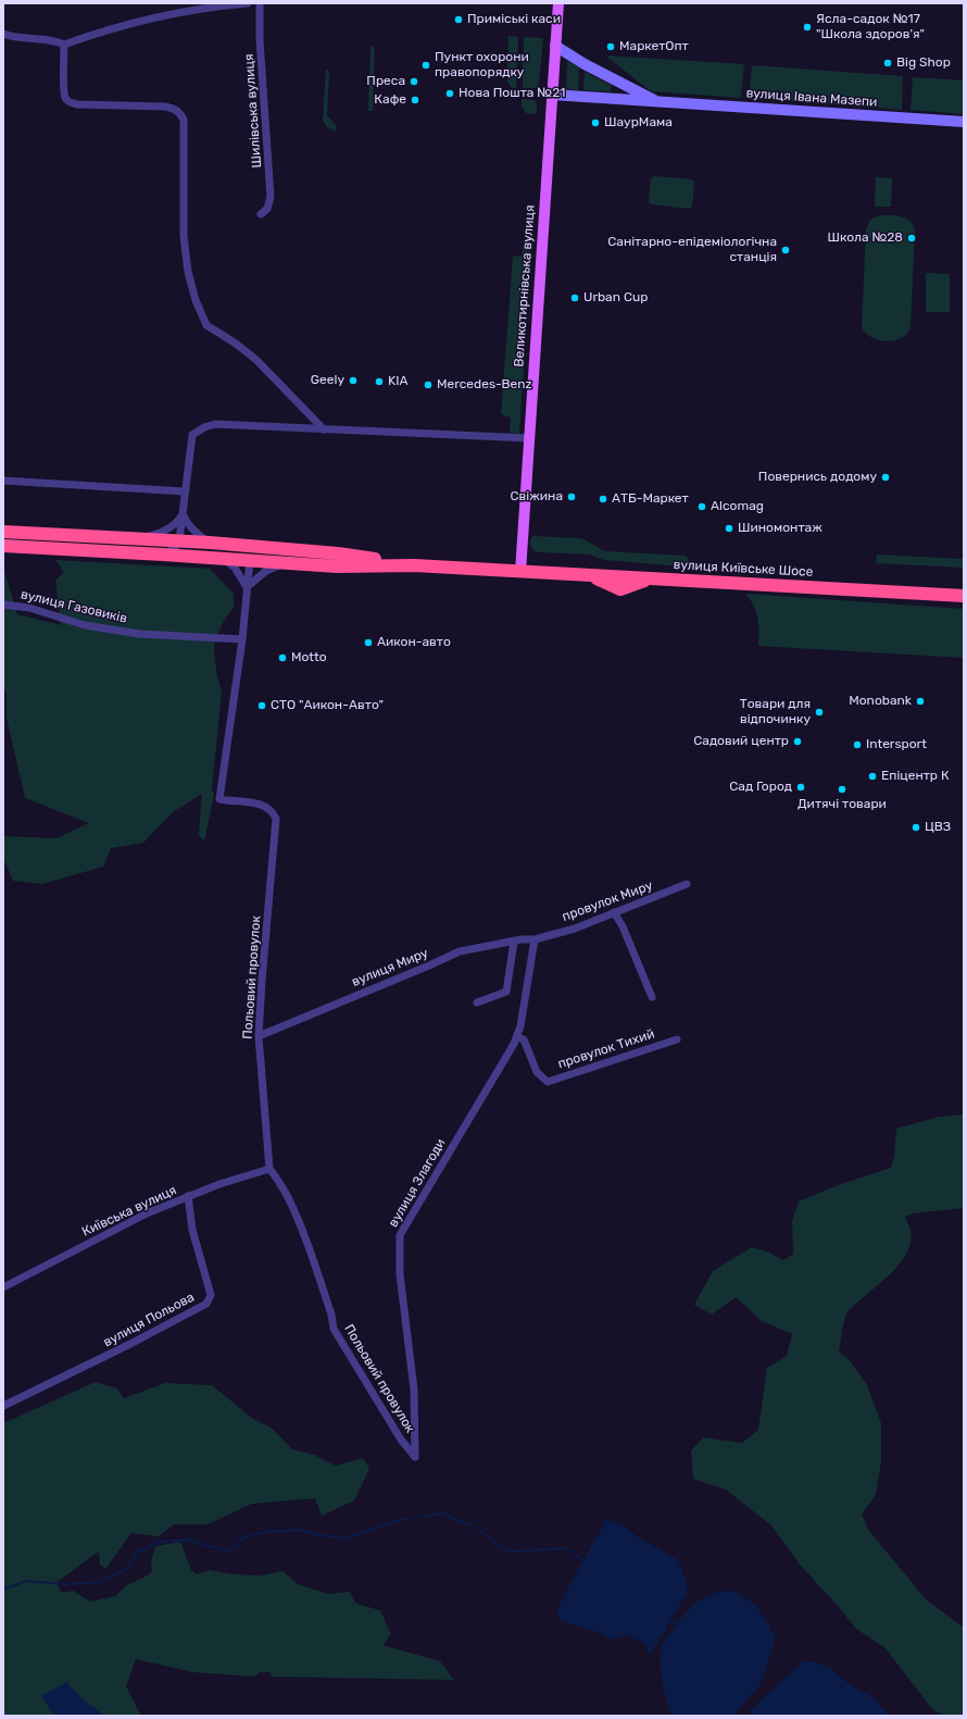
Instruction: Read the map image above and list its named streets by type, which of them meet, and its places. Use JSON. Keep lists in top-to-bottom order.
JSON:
{
  "streets": {
    "highway": ["вулиця Київське Шосе"],
    "main road": ["вулиця Івана Мазепи", "Великотирнівська вулиця"],
    "street": [
      "Шилівська вулиця",
      "вулиця Газовиків",
      "провулок Миру",
      "вулиця Миру",
      "Польовий провулок",
      "провулок Тихий",
      "вулиця Злагоди",
      "Київська вулиця",
      "вулиця Польова"
    ]
  },
  "crossings": [
    ["вулиця Івана Мазепи", "Великотирнівська вулиця"],
    ["Великотирнівська вулиця", "вулиця Київське Шосе"],
    ["вулиця Газовиків", "Польовий провулок"],
    ["провулок Миру", "вулиця Миру"],
    ["провулок Миру", "вулиця Злагоди"],
    ["вулиця Миру", "Польовий провулок"],
    ["вулиця Миру", "вулиця Злагоди"],
    ["Польовий провулок", "вулиця Злагоди"],
    ["Польовий провулок", "Київська вулиця"],
    ["провулок Тихий", "вулиця Злагоди"],
    ["Київська вулиця", "вулиця Польова"]
  ],
  "places": [
    "Приміські каси",
    "Ясла-садок №17 \"Школа здоров'я\"",
    "МаркетОпт",
    "Big Shop",
    "Пункт охорони правопорядку",
    "Преса",
    "Нова Пошта №21",
    "Кафе",
    "ШаурМама",
    "Школа №28",
    "Санітарно-епідеміологічна станція",
    "Urban Cup",
    "Geely",
    "KIA",
    "Mercedes-Benz",
    "Повернись додому",
    "Свіжина",
    "АТБ-Маркет",
    "Alcomag",
    "Шиномонтаж",
    "Аикон-авто",
    "Motto",
    "Monobank",
    "СТО \"Аикон-Авто\"",
    "Товари для відпочинку",
    "Садовий центр",
    "Intersport",
    "Епіцентр К",
    "Сад Город",
    "Дитячі товари",
    "ЦВЗ"
  ]
}
